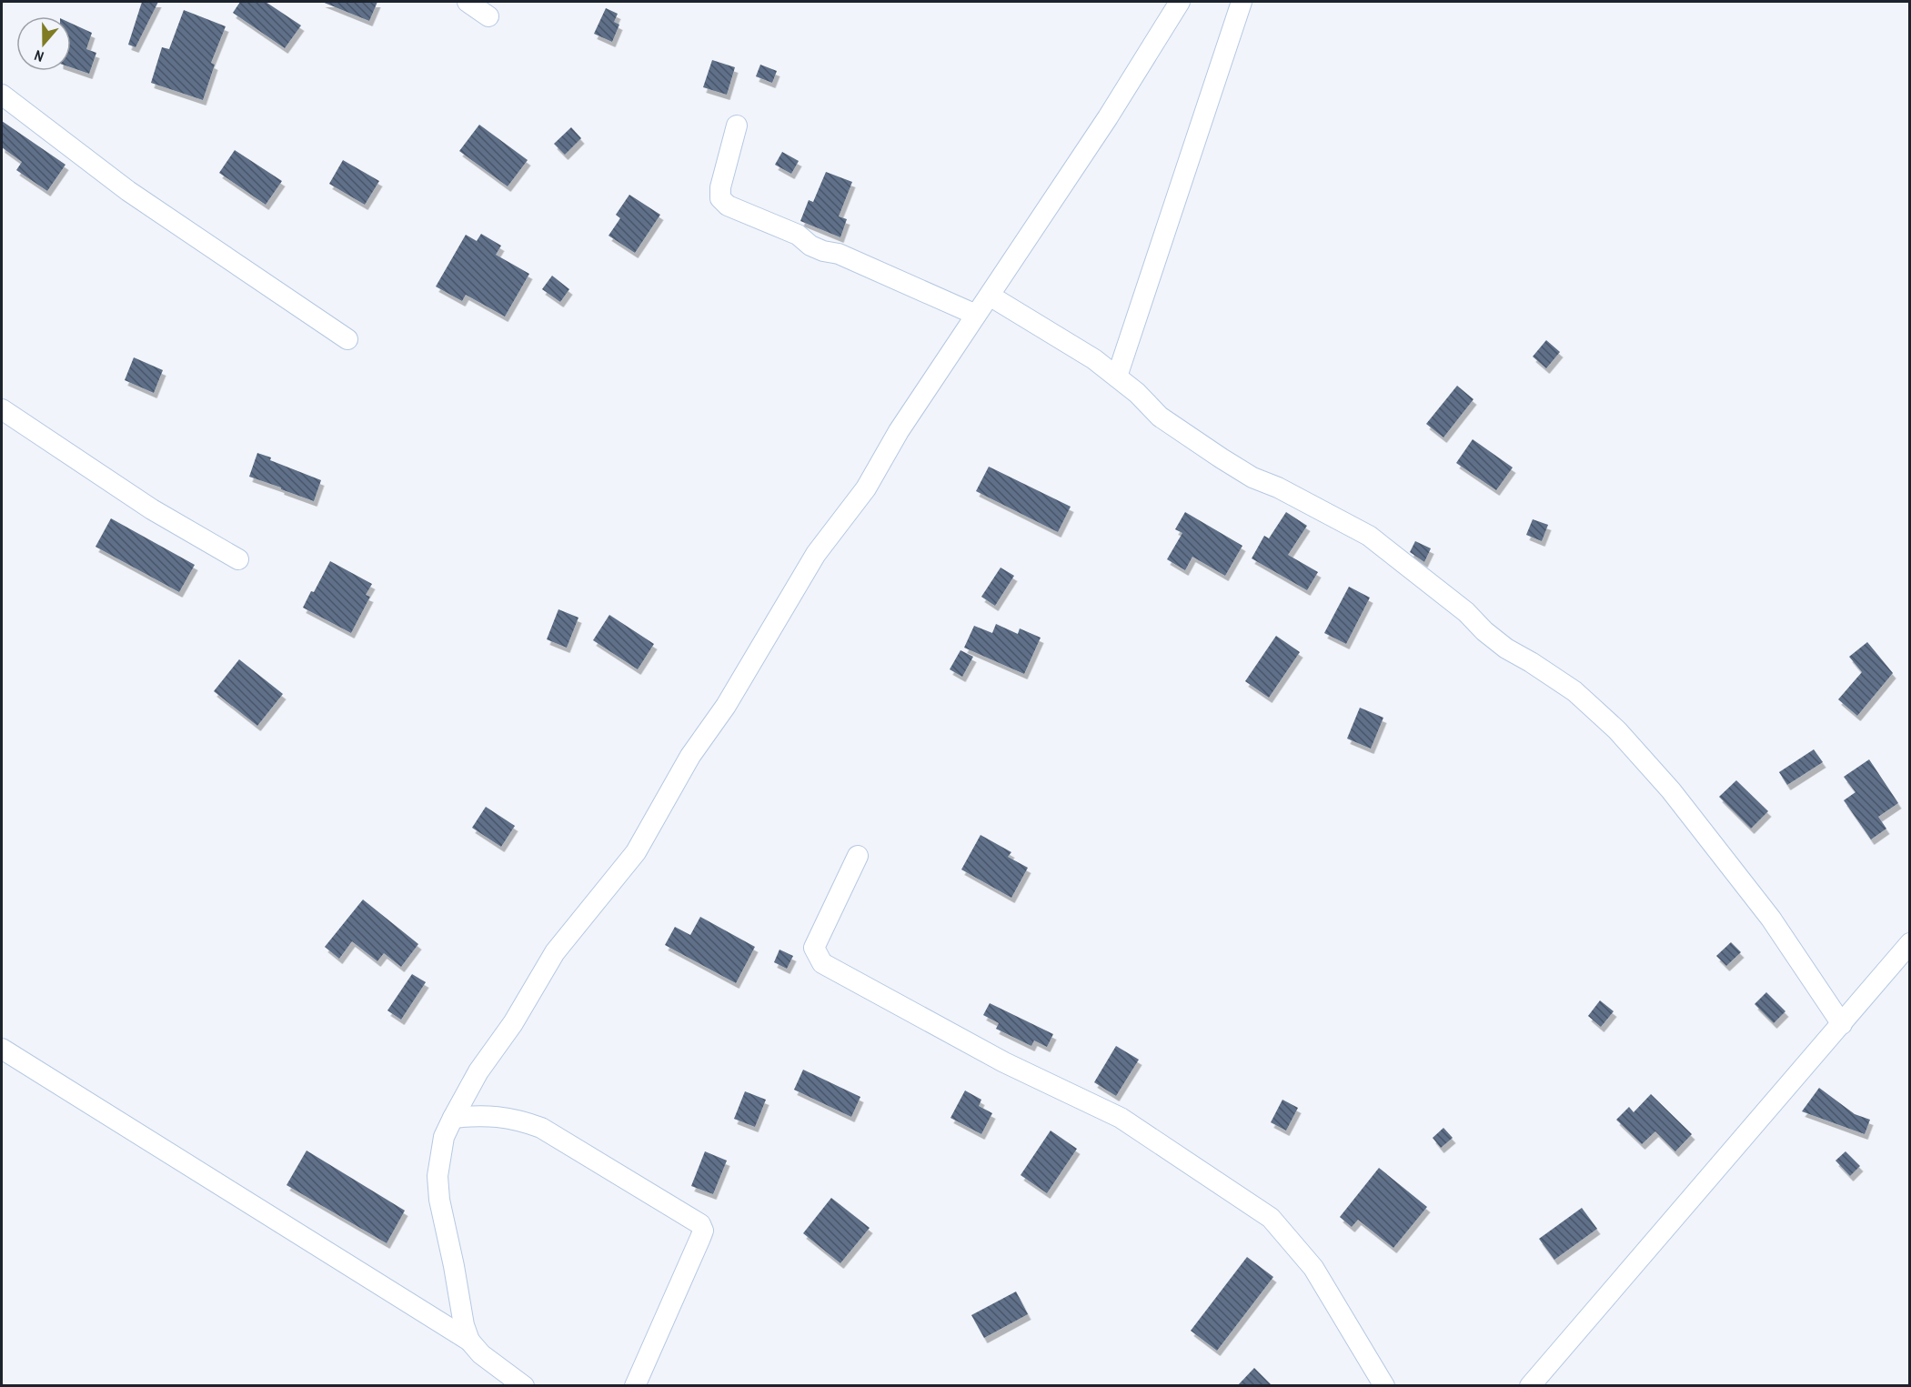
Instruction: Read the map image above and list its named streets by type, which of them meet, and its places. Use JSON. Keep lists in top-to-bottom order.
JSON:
{
  "north": "bottom"
}
